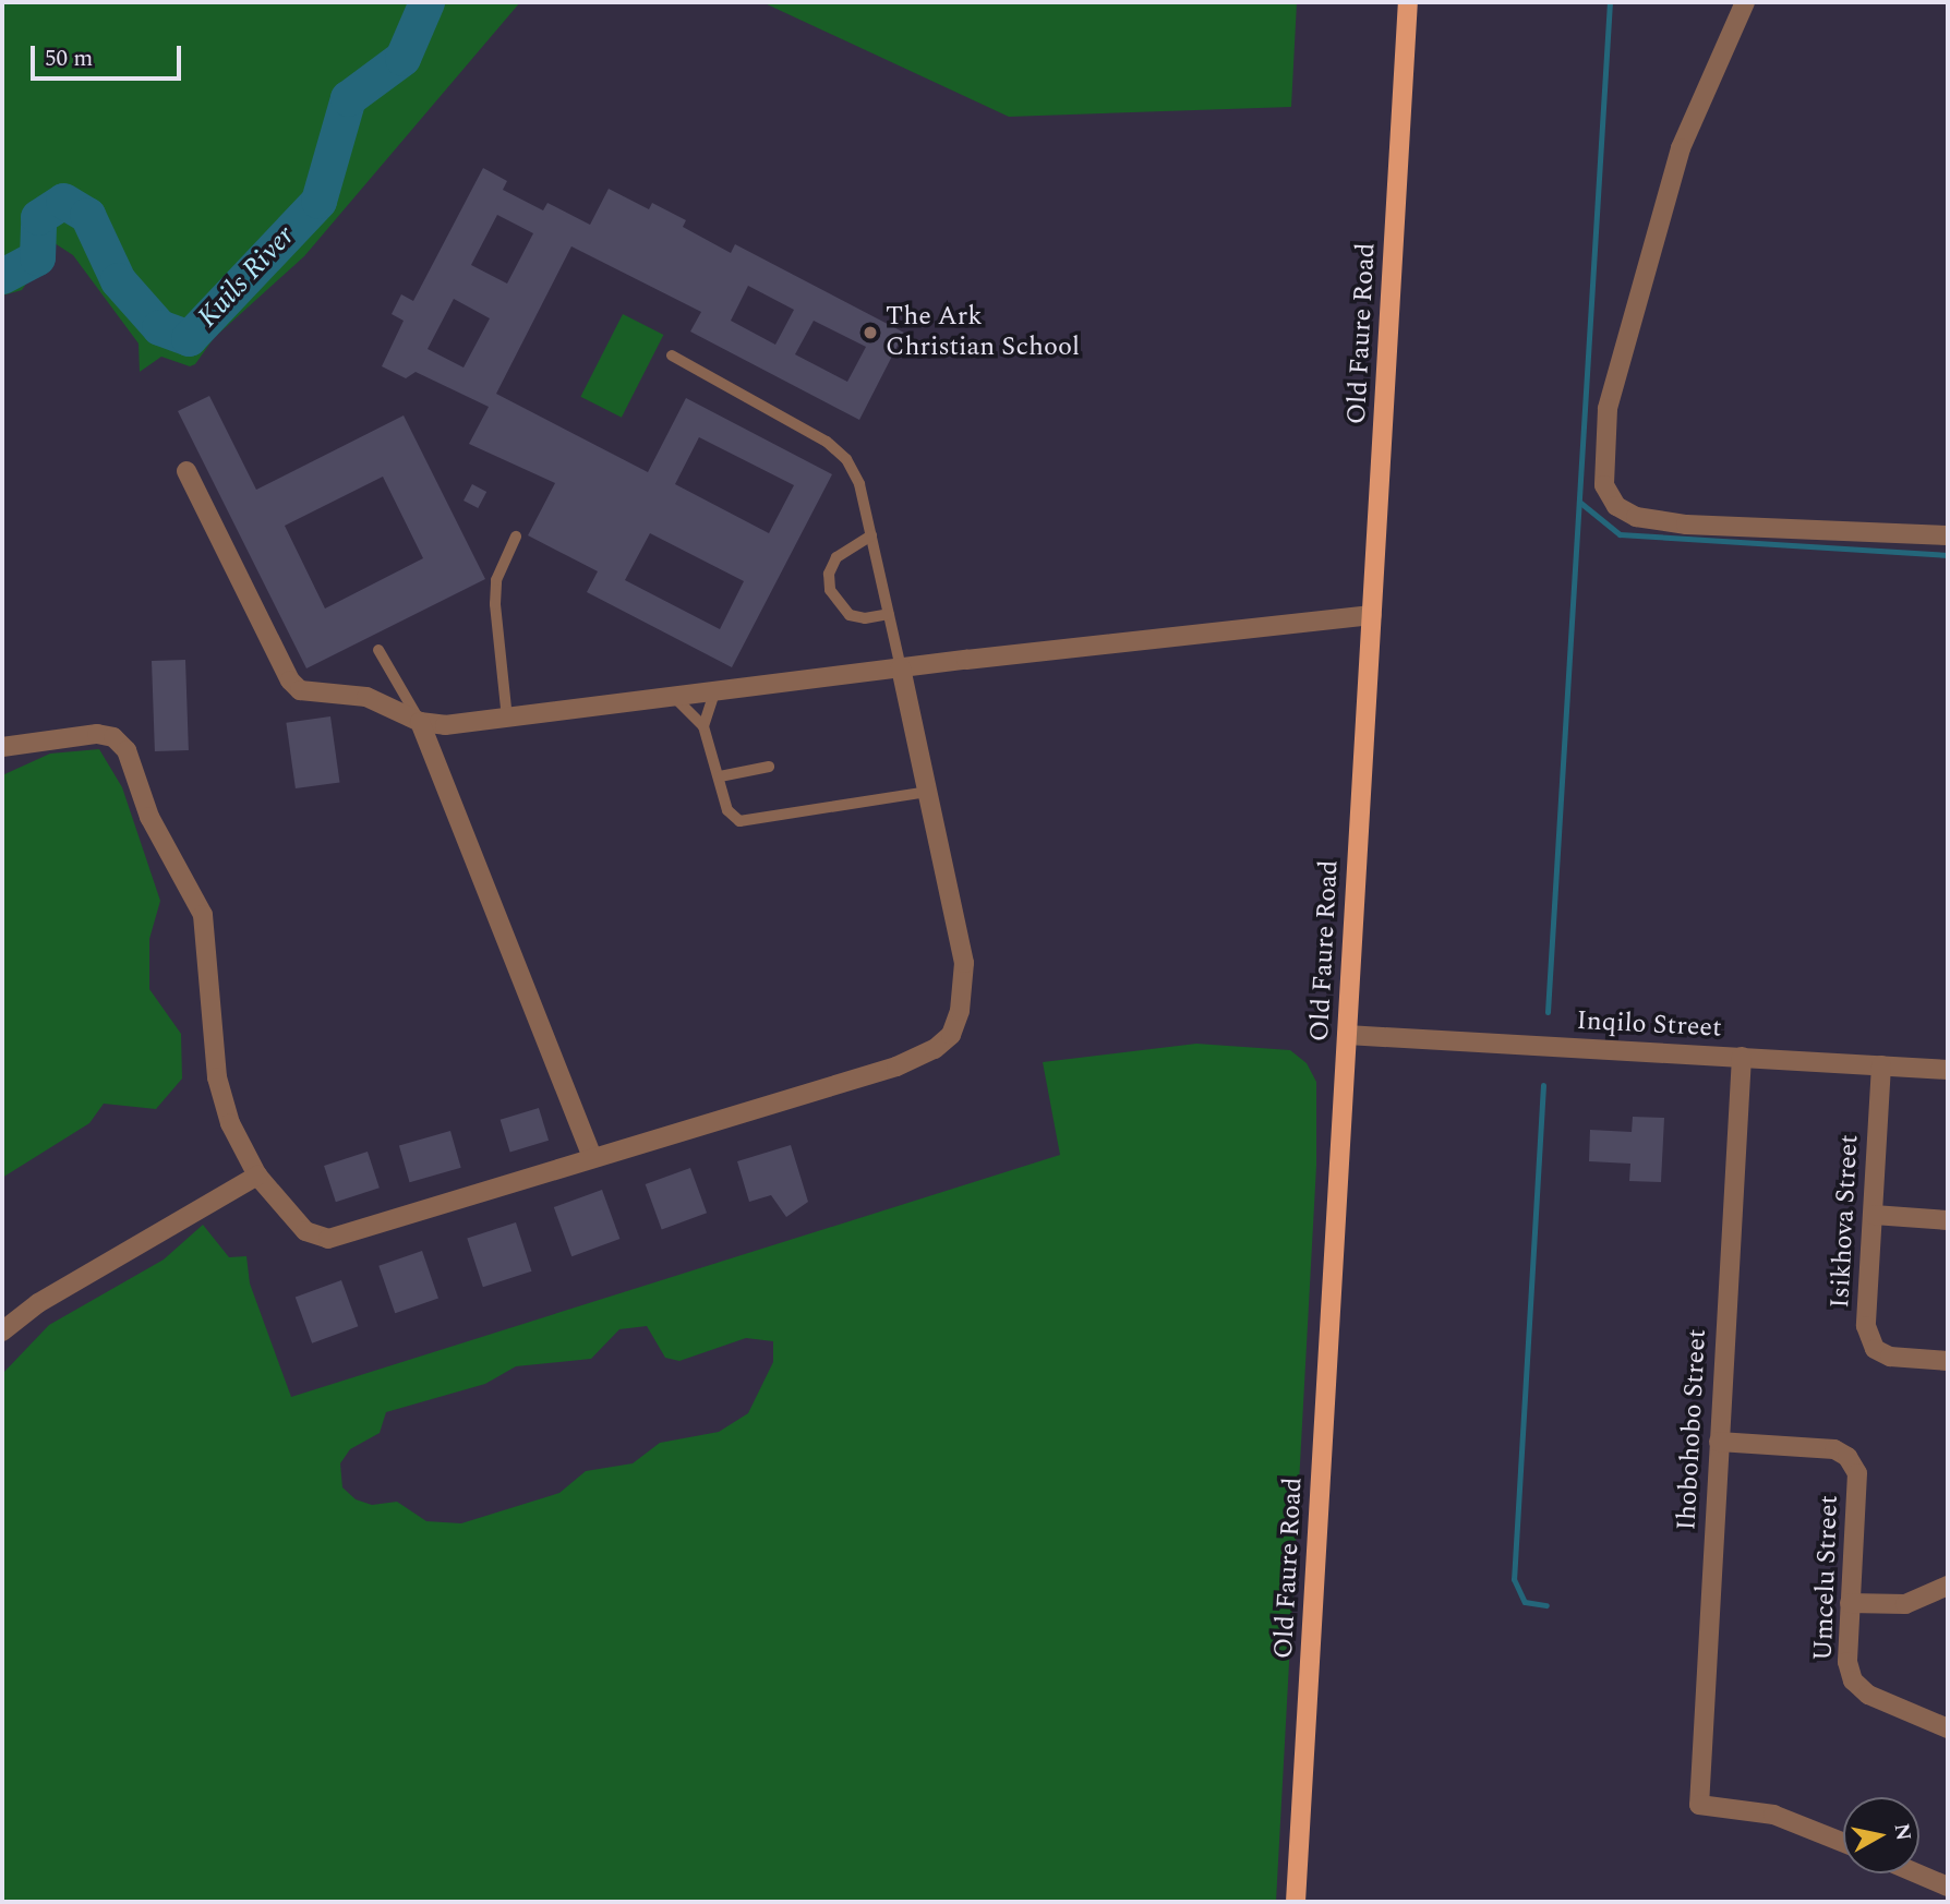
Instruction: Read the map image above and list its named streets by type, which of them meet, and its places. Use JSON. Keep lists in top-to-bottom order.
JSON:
{
  "streets": {
    "main road": ["Old Faure Road"],
    "street": [
      "Inqilo Street",
      "Isikhova Street",
      "Ihobohobo Street",
      "Umcelu Street"
    ]
  },
  "crossings": [
    ["Old Faure Road", "Inqilo Street"],
    ["Inqilo Street", "Isikhova Street"],
    ["Inqilo Street", "Ihobohobo Street"],
    ["Ihobohobo Street", "Umcelu Street"]
  ],
  "water": ["Kuils River"],
  "places": ["The Ark Christian School"],
  "scale_bar": "50 m",
  "north": "right"
}
